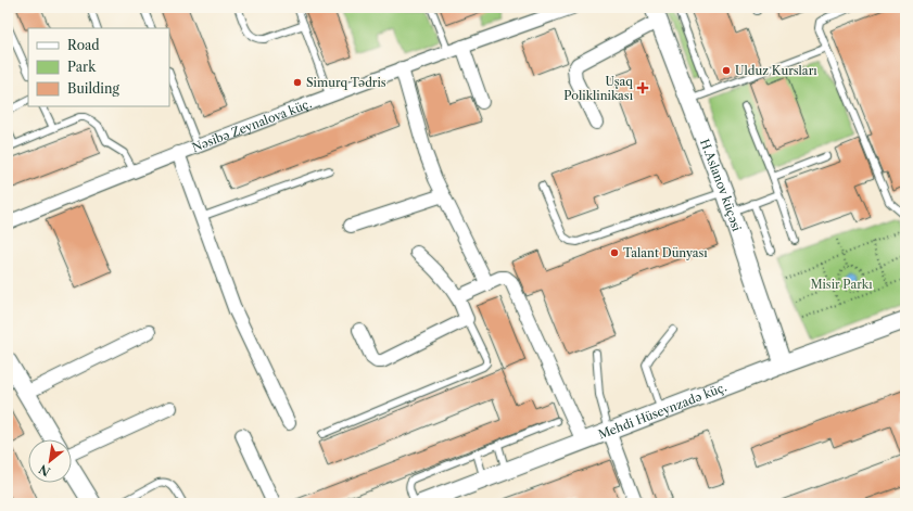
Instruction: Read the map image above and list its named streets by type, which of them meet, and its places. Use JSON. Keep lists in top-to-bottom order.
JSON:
{
  "streets": {
    "street": ["Nəsibə Zeynalova küç.", "H.Aslanov küçəsi", "Mehdi Hüseynzadə küç."]
  },
  "crossings": [
    ["H.Aslanov küçəsi", "Mehdi Hüseynzadə küç."]
  ],
  "parks": ["Misir Parkı"],
  "places": {
    "other": ["Ulduz Kursları", "Simurq Tədris", "Talant Dünyası"],
    "health": ["Uşaq Poliklinikası"]
  },
  "legend": ["Road", "Park", "Building"],
  "north": "bottom left"
}
